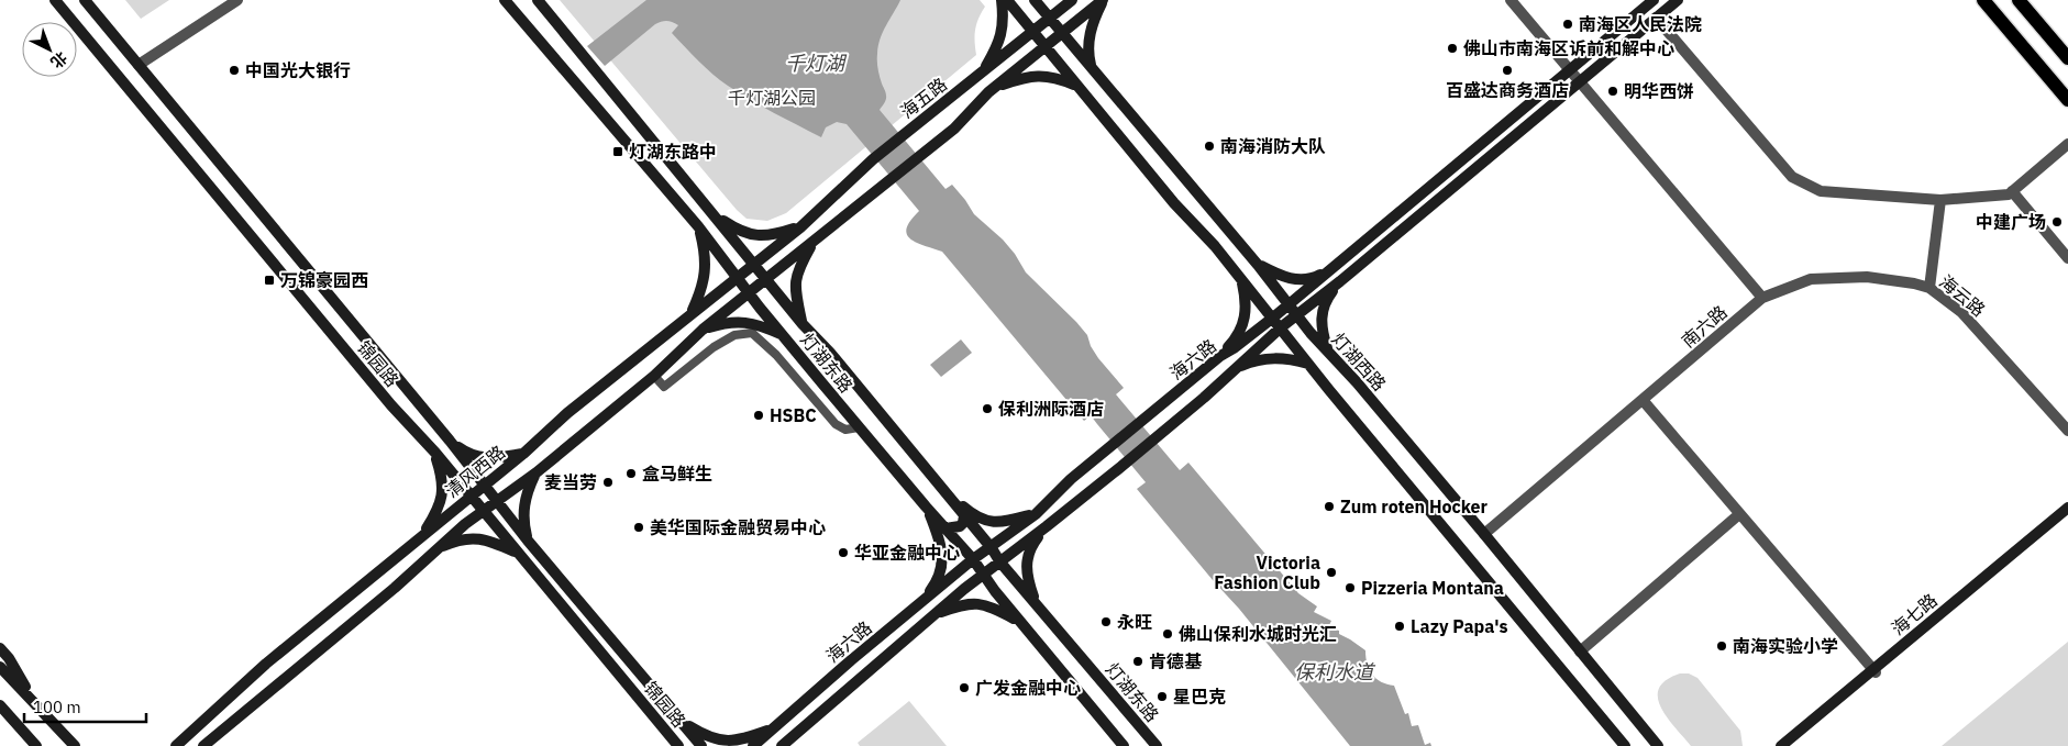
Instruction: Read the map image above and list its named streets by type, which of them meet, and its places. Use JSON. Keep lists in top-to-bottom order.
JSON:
{
  "streets": {
    "main road": [
      "海五路",
      "海六路",
      "灯湖西路",
      "灯湖东路",
      "锦园路",
      "清风西路",
      "海七路"
    ],
    "street": ["海云路", "南六路"]
  },
  "crossings": [
    ["海五路", "灯湖西路"],
    ["海五路", "清风西路"],
    ["海云路", "南六路"],
    ["南六路", "灯湖西路"],
    ["海六路", "灯湖西路"],
    ["海六路", "灯湖东路"],
    ["灯湖西路", "清风西路"],
    ["灯湖东路", "清风西路"],
    ["锦园路", "清风西路"]
  ],
  "water": ["千灯湖", "保利水道"],
  "parks": ["千灯湖公园"],
  "places": {
    "other": [
      "南海区人民法院",
      "佛山市南海区诉前和解中心",
      "中国光大银行",
      "百盛达商务酒店",
      "明华西饼",
      "南海消防大队",
      "中建广场",
      "保利洲际酒店",
      "HSBC",
      "盒马鲜生",
      "麦当劳",
      "Zum roten Hocker",
      "美华国际金融贸易中心",
      "华亚金融中心",
      "Victoria Fashion Club",
      "Pizzeria Montana",
      "永旺",
      "Lazy Papa's",
      "佛山保利水城时光汇",
      "南海实验小学",
      "肯德基",
      "广发金融中心",
      "星巴克"
    ],
    "transit": ["灯湖东路中", "万锦豪园西"]
  },
  "scale_bar": "100 m",
  "north": "bottom right"
}
